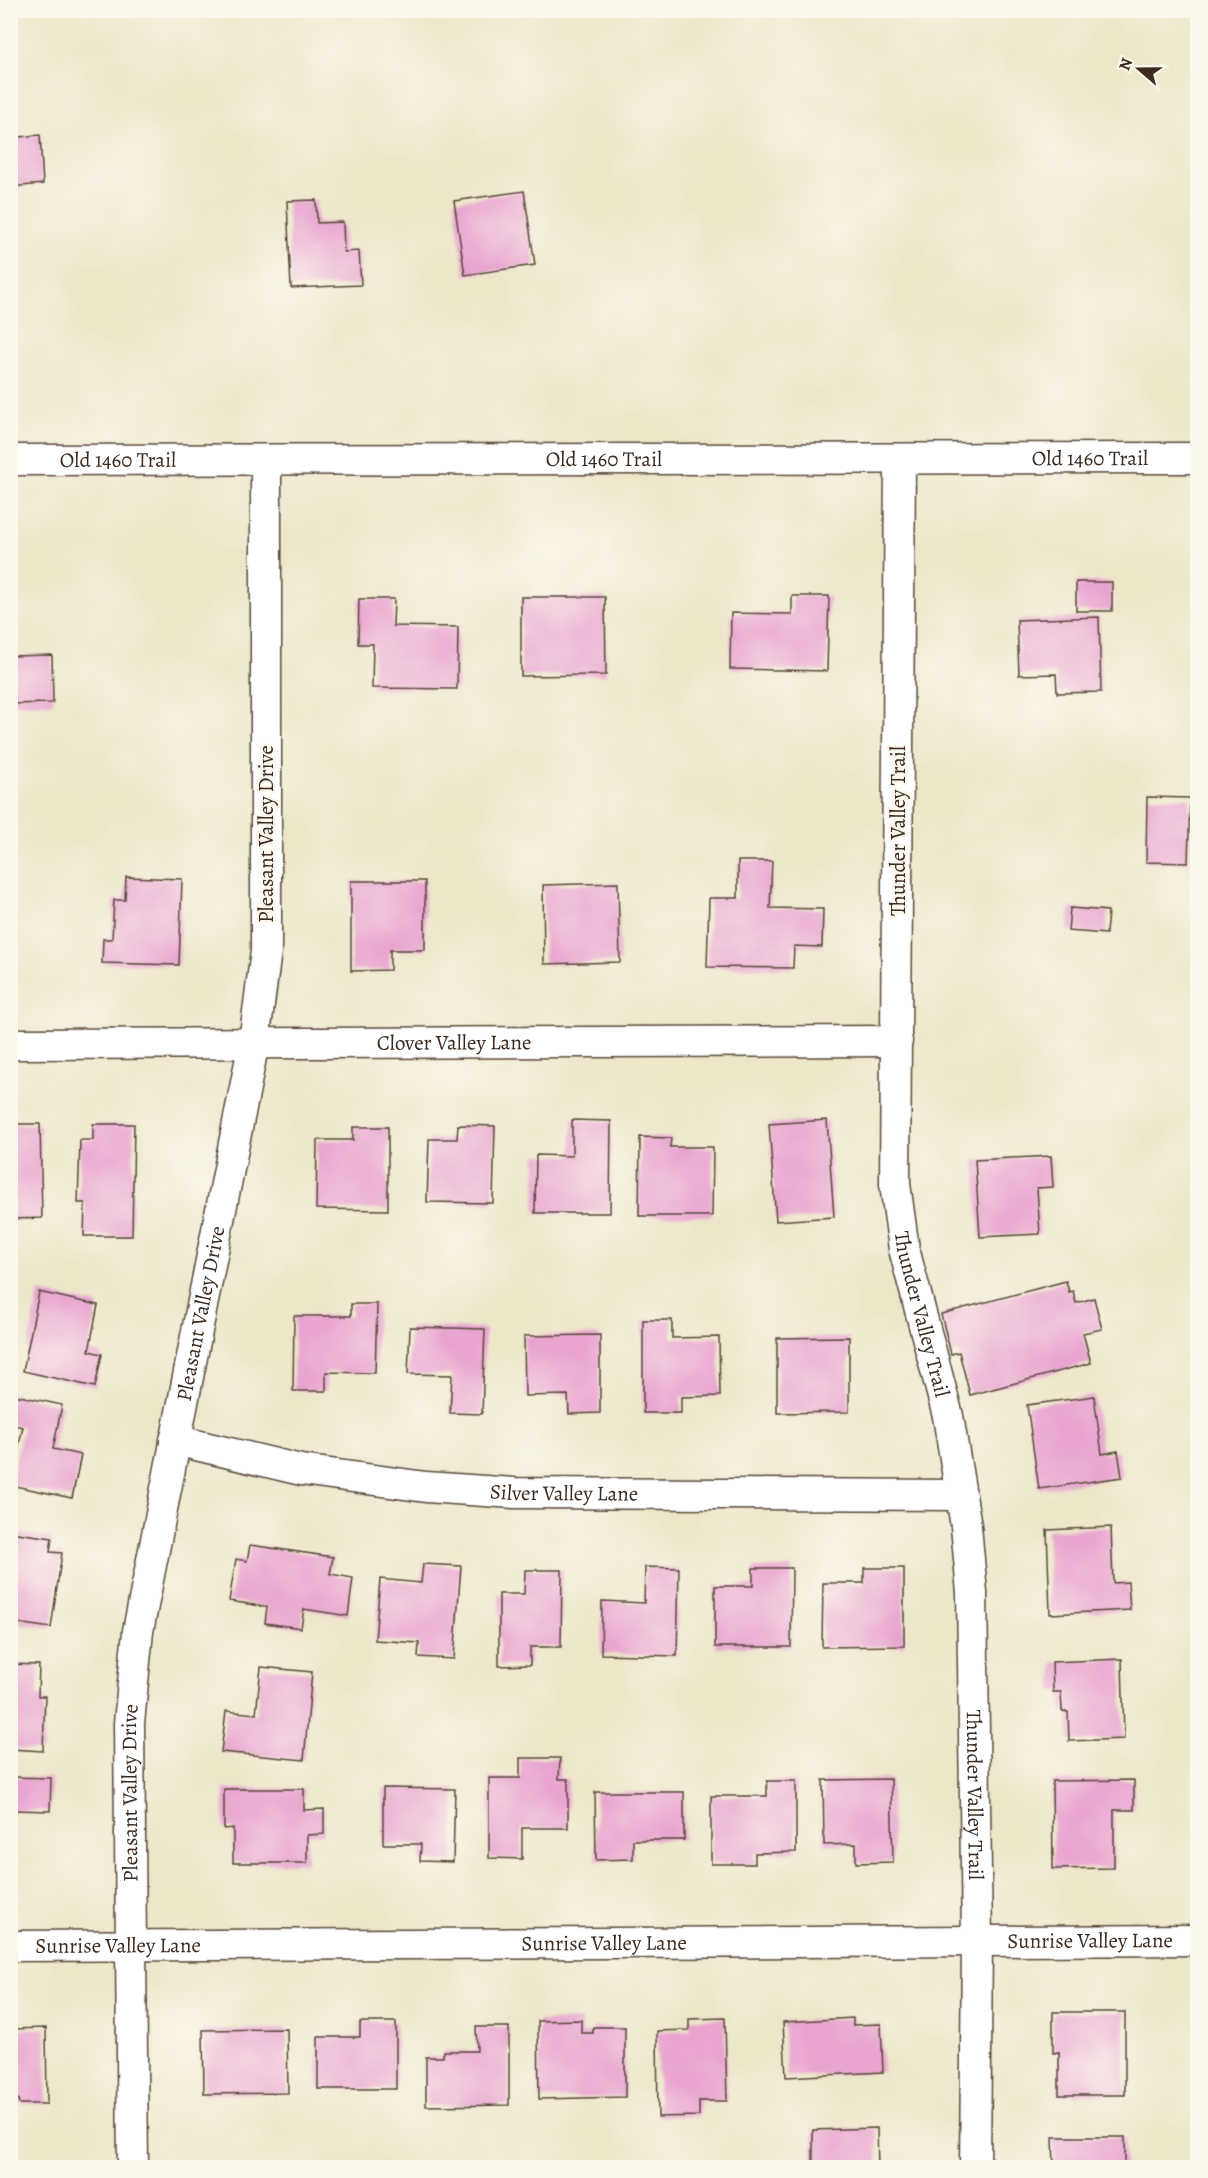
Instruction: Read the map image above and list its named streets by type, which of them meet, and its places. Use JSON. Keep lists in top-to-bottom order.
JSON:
{
  "streets": {
    "street": [
      "Old 1460 Trail",
      "Thunder Valley Trail",
      "Pleasant Valley Drive",
      "Clover Valley Lane",
      "Silver Valley Lane",
      "Sunrise Valley Lane"
    ]
  },
  "crossings": [
    ["Old 1460 Trail", "Thunder Valley Trail"],
    ["Old 1460 Trail", "Pleasant Valley Drive"],
    ["Thunder Valley Trail", "Clover Valley Lane"],
    ["Thunder Valley Trail", "Silver Valley Lane"],
    ["Thunder Valley Trail", "Sunrise Valley Lane"],
    ["Pleasant Valley Drive", "Clover Valley Lane"],
    ["Pleasant Valley Drive", "Silver Valley Lane"],
    ["Pleasant Valley Drive", "Sunrise Valley Lane"]
  ],
  "north": "left"
}
